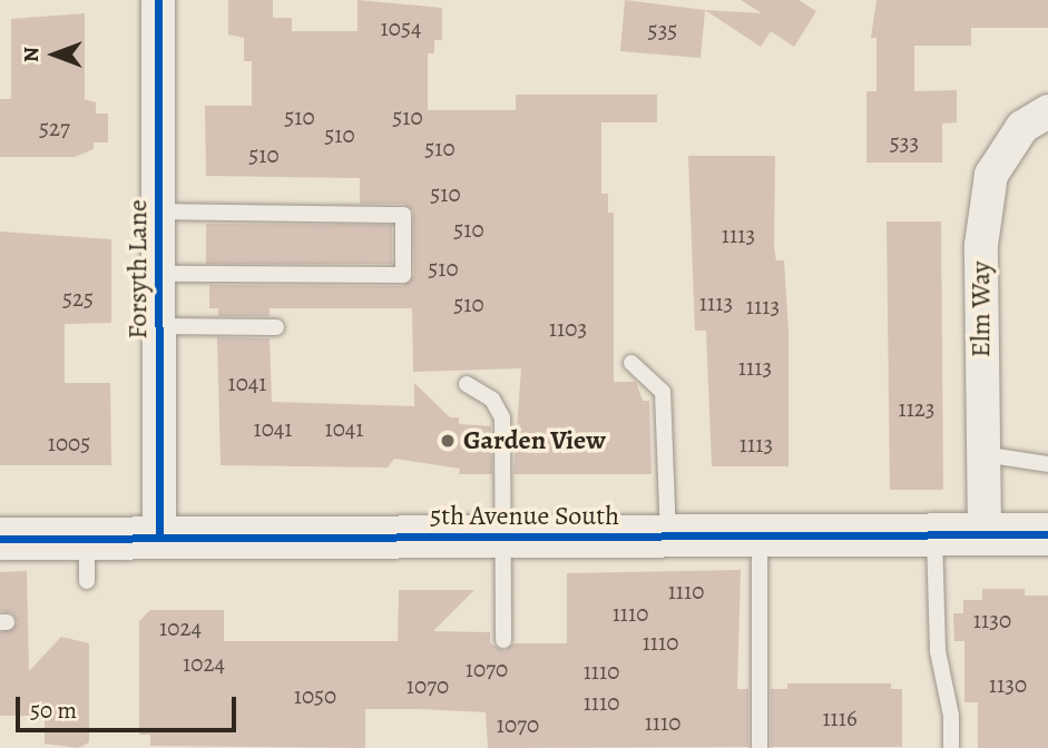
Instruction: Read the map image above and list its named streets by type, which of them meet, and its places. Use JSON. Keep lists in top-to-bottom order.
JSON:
{
  "streets": {
    "main road": ["5th Avenue South"],
    "street": ["Forsyth Lane", "Elm Way"]
  },
  "crossings": [
    ["Forsyth Lane", "5th Avenue South"],
    ["Elm Way", "5th Avenue South"]
  ],
  "places": ["Garden View"],
  "house_numbers": [
    "1054",
    "535",
    "510",
    "510",
    "527",
    "510",
    "533",
    "510",
    "510",
    "510",
    "510",
    "1113",
    "510",
    "525",
    "1113",
    "510",
    "1113",
    "1103",
    "1113",
    "1041",
    "1123",
    "1041",
    "1041",
    "1005",
    "1113",
    "1110",
    "1110",
    "1130",
    "1024",
    "1110",
    "1024",
    "1070",
    "1110",
    "1130",
    "1070",
    "1050",
    "1110",
    "1116",
    "1110",
    "1070"
  ],
  "scale_bar": "50 m",
  "north": "left"
}
